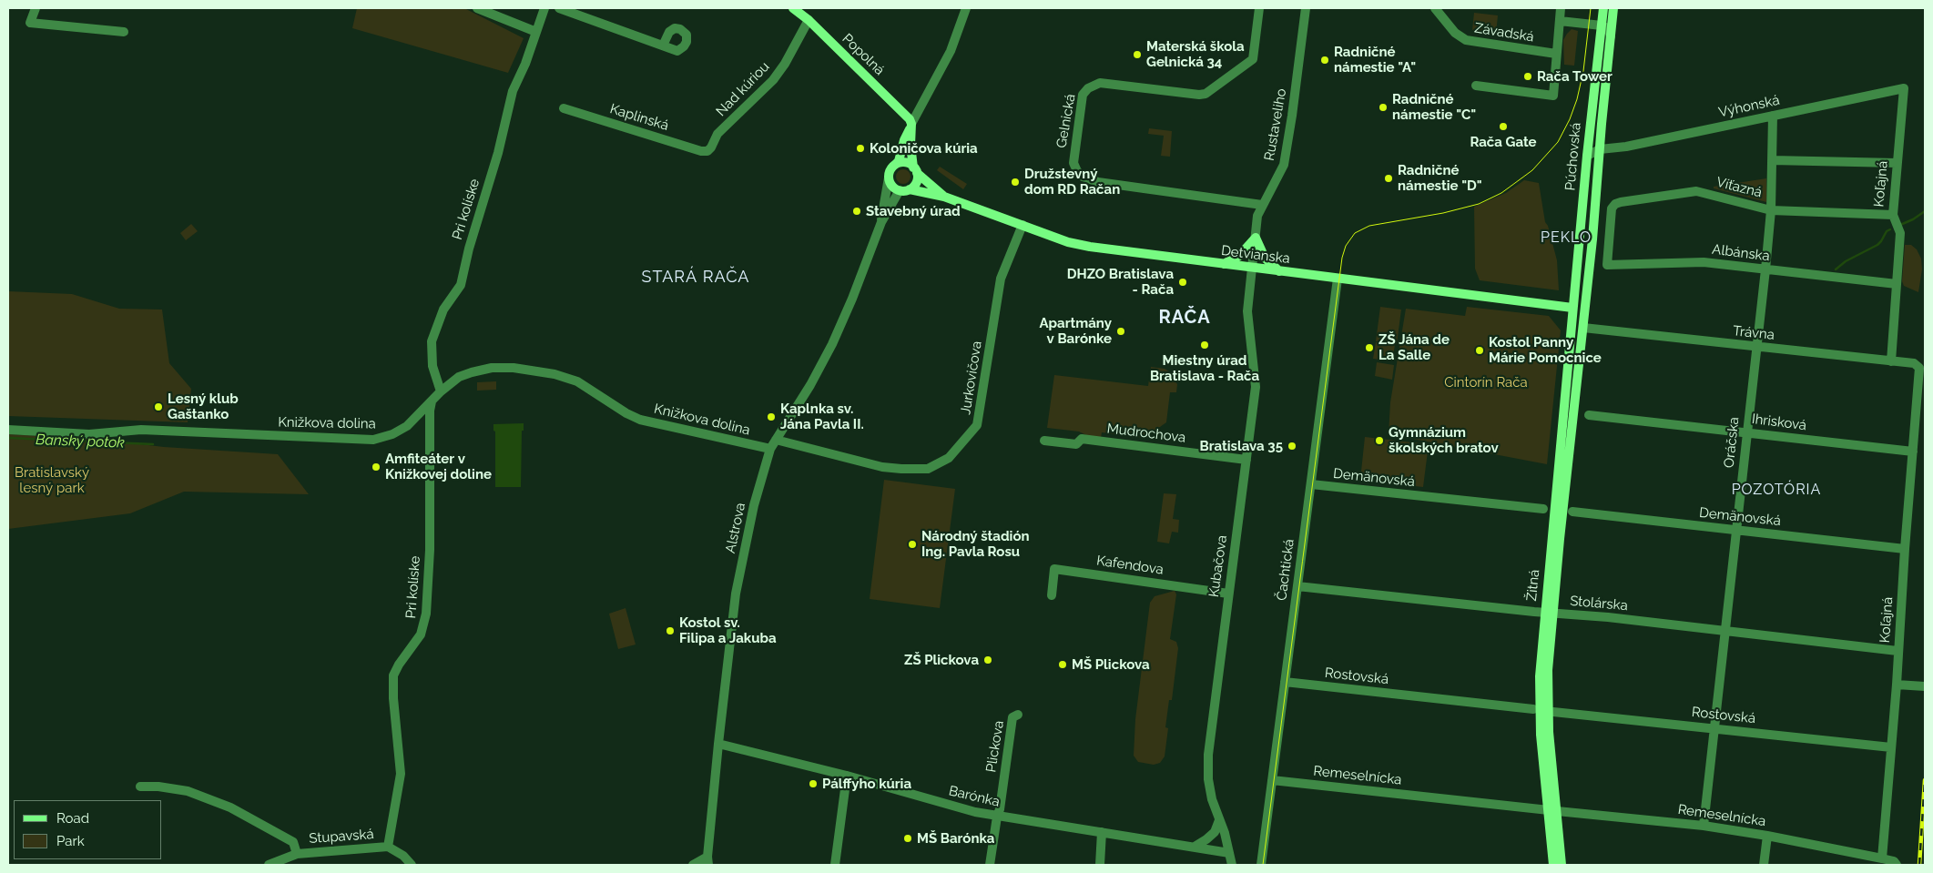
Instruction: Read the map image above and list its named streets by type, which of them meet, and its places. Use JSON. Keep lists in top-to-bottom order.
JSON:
{
  "streets": {
    "main road": [
      "Popolná",
      "Púchovská",
      "Detvianska",
      "Žitná"
    ],
    "street": [
      "Závadská",
      "Nad kúriou",
      "Výhonská",
      "Kaplinská",
      "Gelnická",
      "Rustaveliho",
      "Koľajná",
      "Víťazná",
      "Pri kolíske",
      "Albánska",
      "Trávna",
      "Jurkovičova",
      "Knižkova dolina",
      "Ihrisková",
      "Mudrochova",
      "Oráčska",
      "Demänovská",
      "Alstrova",
      "Kafendova",
      "Kubačova",
      "Čachtická",
      "Stolárska",
      "Rostovská",
      "Plickova",
      "Remeselnícka",
      "Barónka",
      "Stupavská"
    ]
  },
  "crossings": [
    ["Popolná", "Nad kúriou"],
    ["Nad kúriou", "Kaplinská"],
    ["Výhonská", "Púchovská"],
    ["Výhonská", "Koľajná"],
    ["Výhonská", "Oráčska"],
    ["Gelnická", "Rustaveliho"],
    ["Rustaveliho", "Detvianska"],
    ["Rustaveliho", "Kubačova"],
    ["Púchovská", "Detvianska"],
    ["Púchovská", "Trávna"],
    ["Púchovská", "Žitná"],
    ["Koľajná", "Víťazná"],
    ["Koľajná", "Albánska"],
    ["Koľajná", "Trávna"],
    ["Koľajná", "Ihrisková"],
    ["Koľajná", "Demänovská"],
    ["Koľajná", "Stolárska"],
    ["Koľajná", "Rostovská"],
    ["Koľajná", "Remeselnícka"],
    ["Víťazná", "Albánska"],
    ["Víťazná", "Oráčska"],
    ["Pri kolíske", "Knižkova dolina"],
    ["Pri kolíske", "Stupavská"],
    ["Albánska", "Oráčska"],
    ["Detvianska", "Jurkovičova"],
    ["Detvianska", "Alstrova"],
    ["Detvianska", "Kubačova"],
    ["Detvianska", "Čachtická"],
    ["Detvianska", "Žitná"],
    ["Trávna", "Oráčska"],
    ["Trávna", "Žitná"],
    ["Jurkovičova", "Alstrova"],
    ["Knižkova dolina", "Alstrova"],
    ["Ihrisková", "Oráčska"],
    ["Mudrochova", "Kubačova"],
    ["Oráčska", "Demänovská"],
    ["Oráčska", "Stolárska"],
    ["Oráčska", "Rostovská"],
    ["Oráčska", "Remeselnícka"],
    ["Demänovská", "Čachtická"],
    ["Alstrova", "Barónka"],
    ["Kafendova", "Kubačova"],
    ["Kubačova", "Barónka"],
    ["Čachtická", "Stolárska"],
    ["Čachtická", "Rostovská"],
    ["Čachtická", "Remeselnícka"],
    ["Žitná", "Stolárska"],
    ["Žitná", "Remeselnícka"],
    ["Plickova", "Barónka"]
  ],
  "districts": [
    "PEKLO",
    "STARÁ RAČA",
    "RAČA",
    "POZOTÓRIA"
  ],
  "water": ["Banský potok"],
  "parks": ["Cintorín Rača", "Bratislavský lesný park"],
  "places": [
    "Materská škola Gelnická 34",
    "Radničné námestie \"A\"",
    "Rača Tower",
    "Radničné námestie \"C\"",
    "Rača Gate",
    "Koloničova kúria",
    "Radničné námestie \"D\"",
    "Družstevný dom RD Račan",
    "Stavebný úrad",
    "DHZO Bratislava - Rača",
    "Apartmány v Barónke",
    "Miestny úrad Bratislava - Rača",
    "ZŠ Jána de La Salle",
    "Kostol Panny Márie Pomocnice",
    "Lesný klub Gaštanko",
    "Kaplnka sv. Jána Pavla II.",
    "Gymnázium školských bratov",
    "Bratislava 35",
    "Amfiteáter v Knižkovej doline",
    "Národný štadión Ing. Pavla Rosu",
    "Kostol sv. Filipa a Jakuba",
    "ZŠ Plickova",
    "MŠ Plickova",
    "Pálffyho kúria",
    "MŠ Barónka"
  ],
  "legend": ["Road", "Park"]
}
